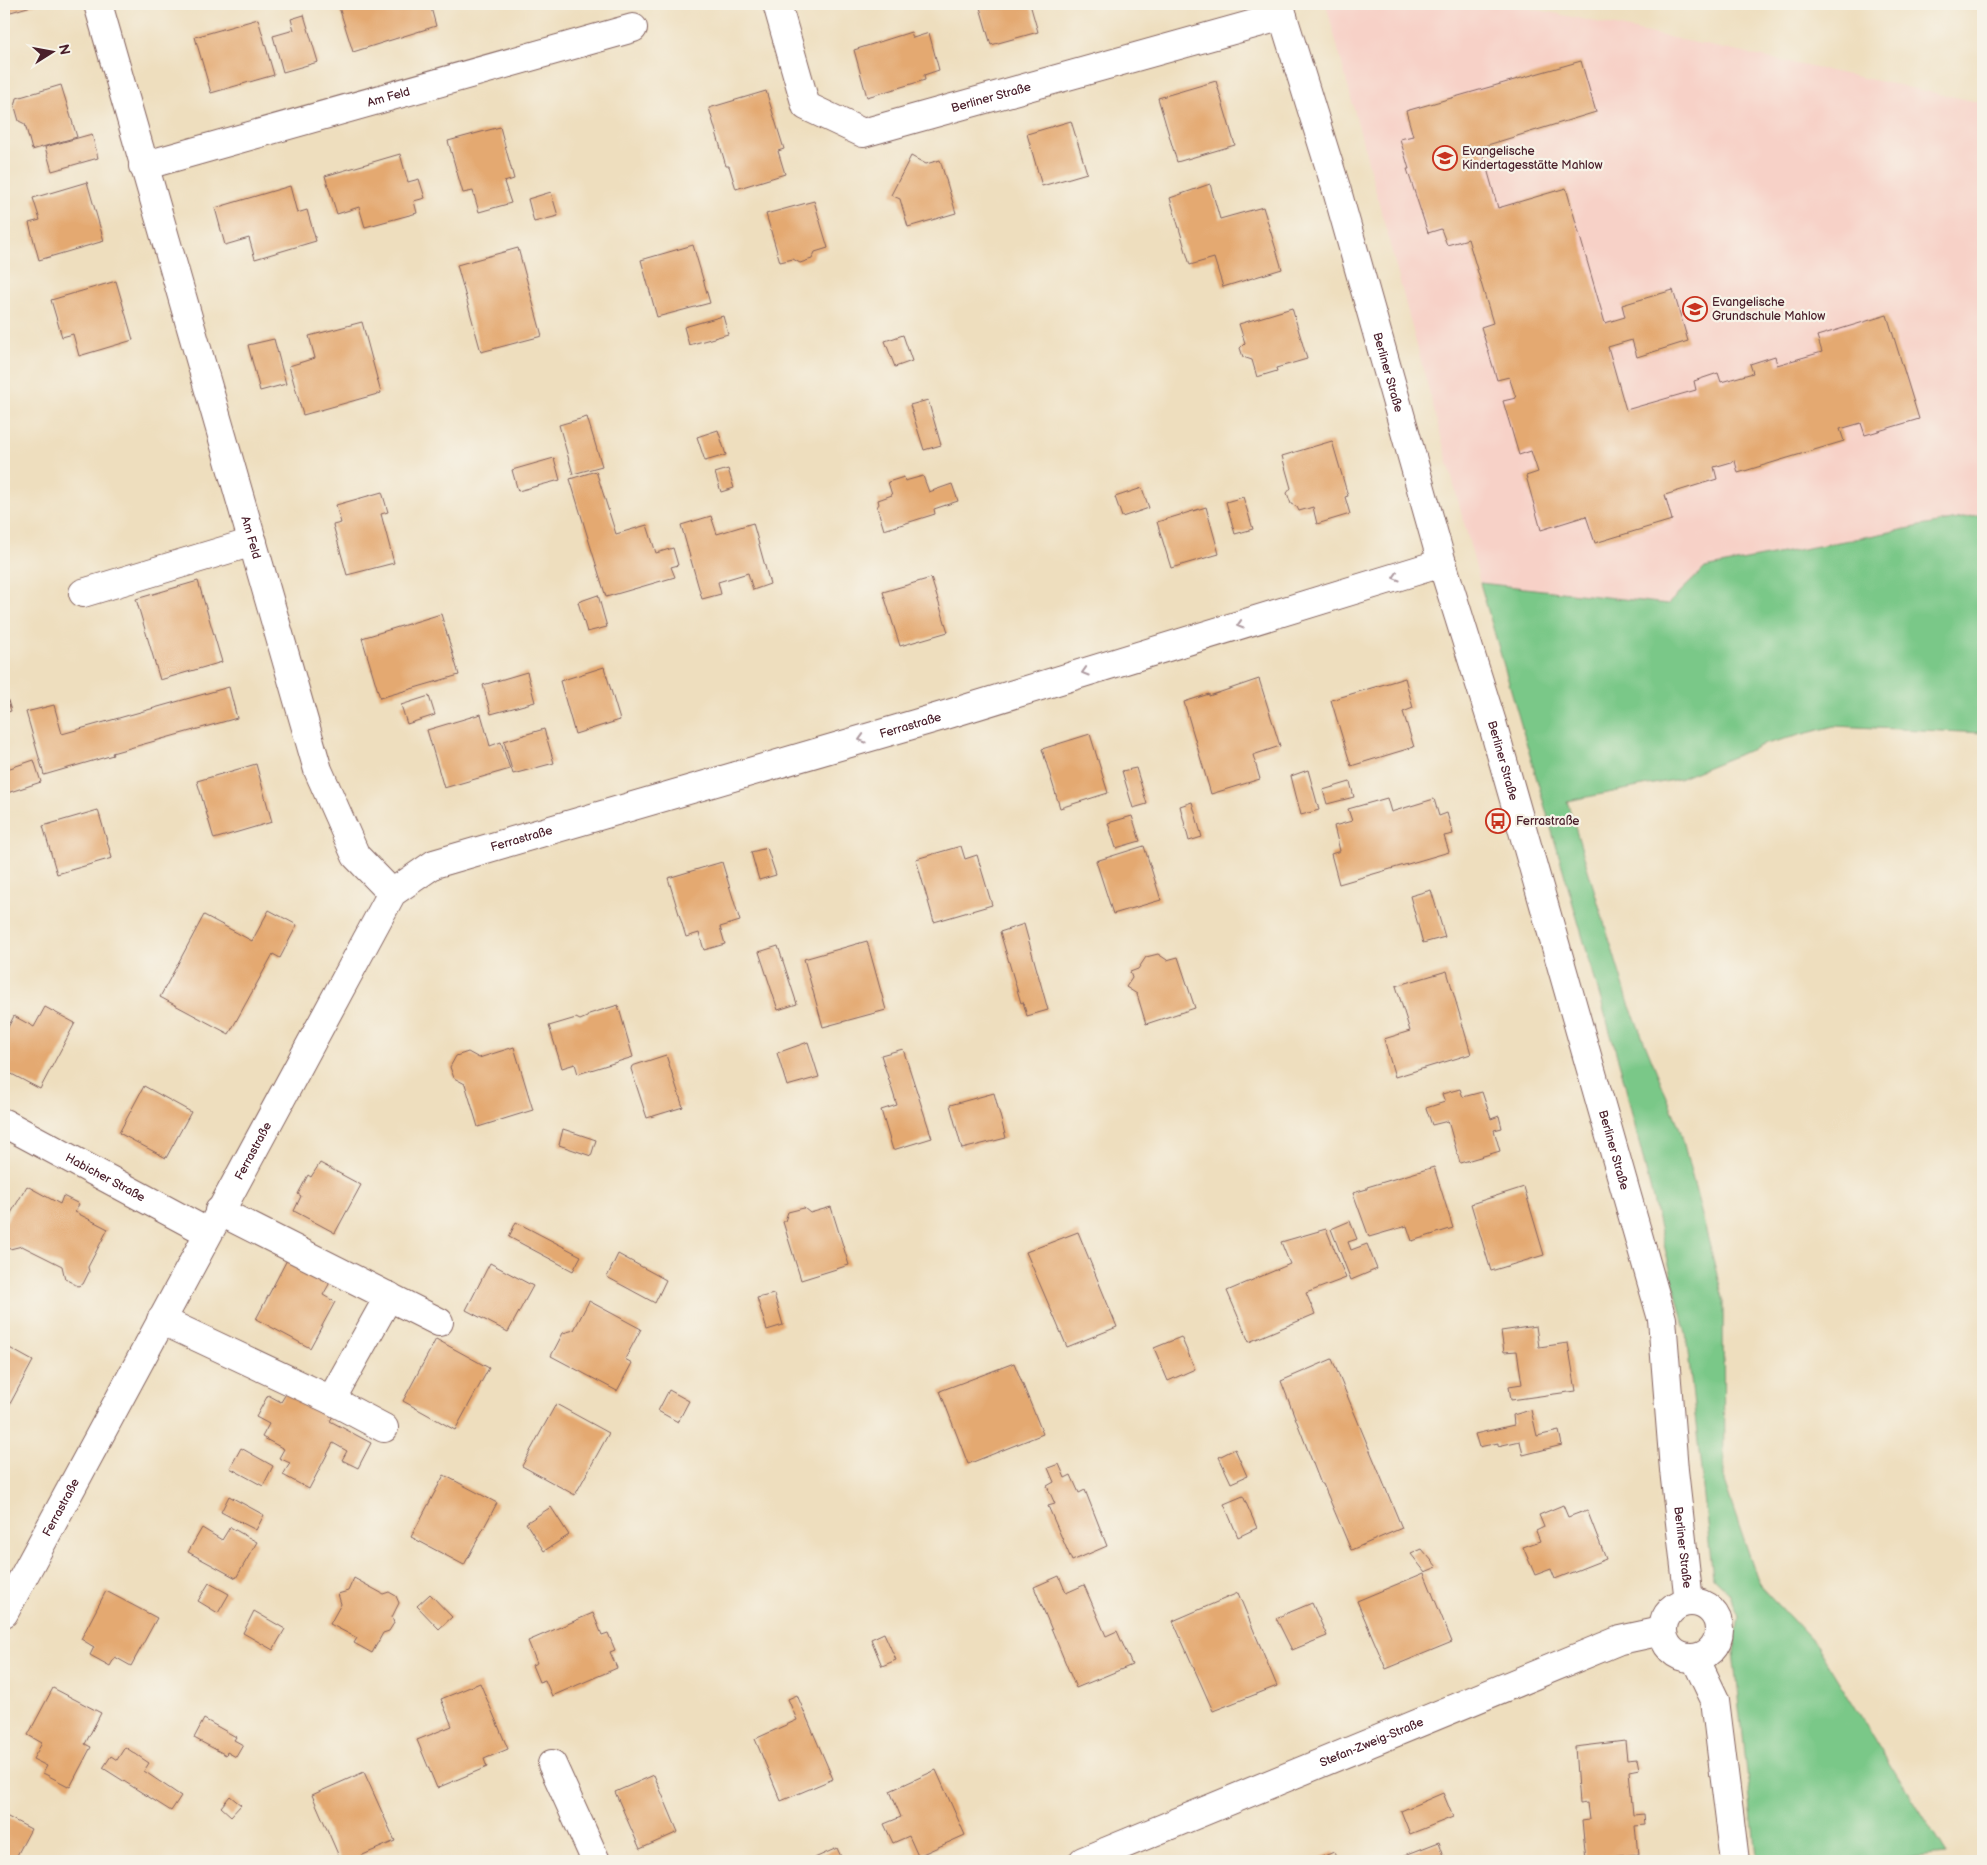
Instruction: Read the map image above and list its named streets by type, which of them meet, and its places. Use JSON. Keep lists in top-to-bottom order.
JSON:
{
  "streets": {
    "street": [
      "Am Feld",
      "Berliner Straße",
      "Ferrastraße",
      "Habicher Straße",
      "Stefan-Zweig-Straße"
    ]
  },
  "crossings": [
    ["Am Feld", "Ferrastraße"],
    ["Berliner Straße", "Ferrastraße"],
    ["Berliner Straße", "Stefan-Zweig-Straße"],
    ["Ferrastraße", "Habicher Straße"]
  ],
  "one_way": ["Ferrastraße"],
  "places": {
    "school or university": ["Evangelische Kindertagesstätte Mahlow", "Evangelische Grundschule Mahlow"],
    "bus stop": ["Ferrastraße"]
  },
  "north": "right"
}
